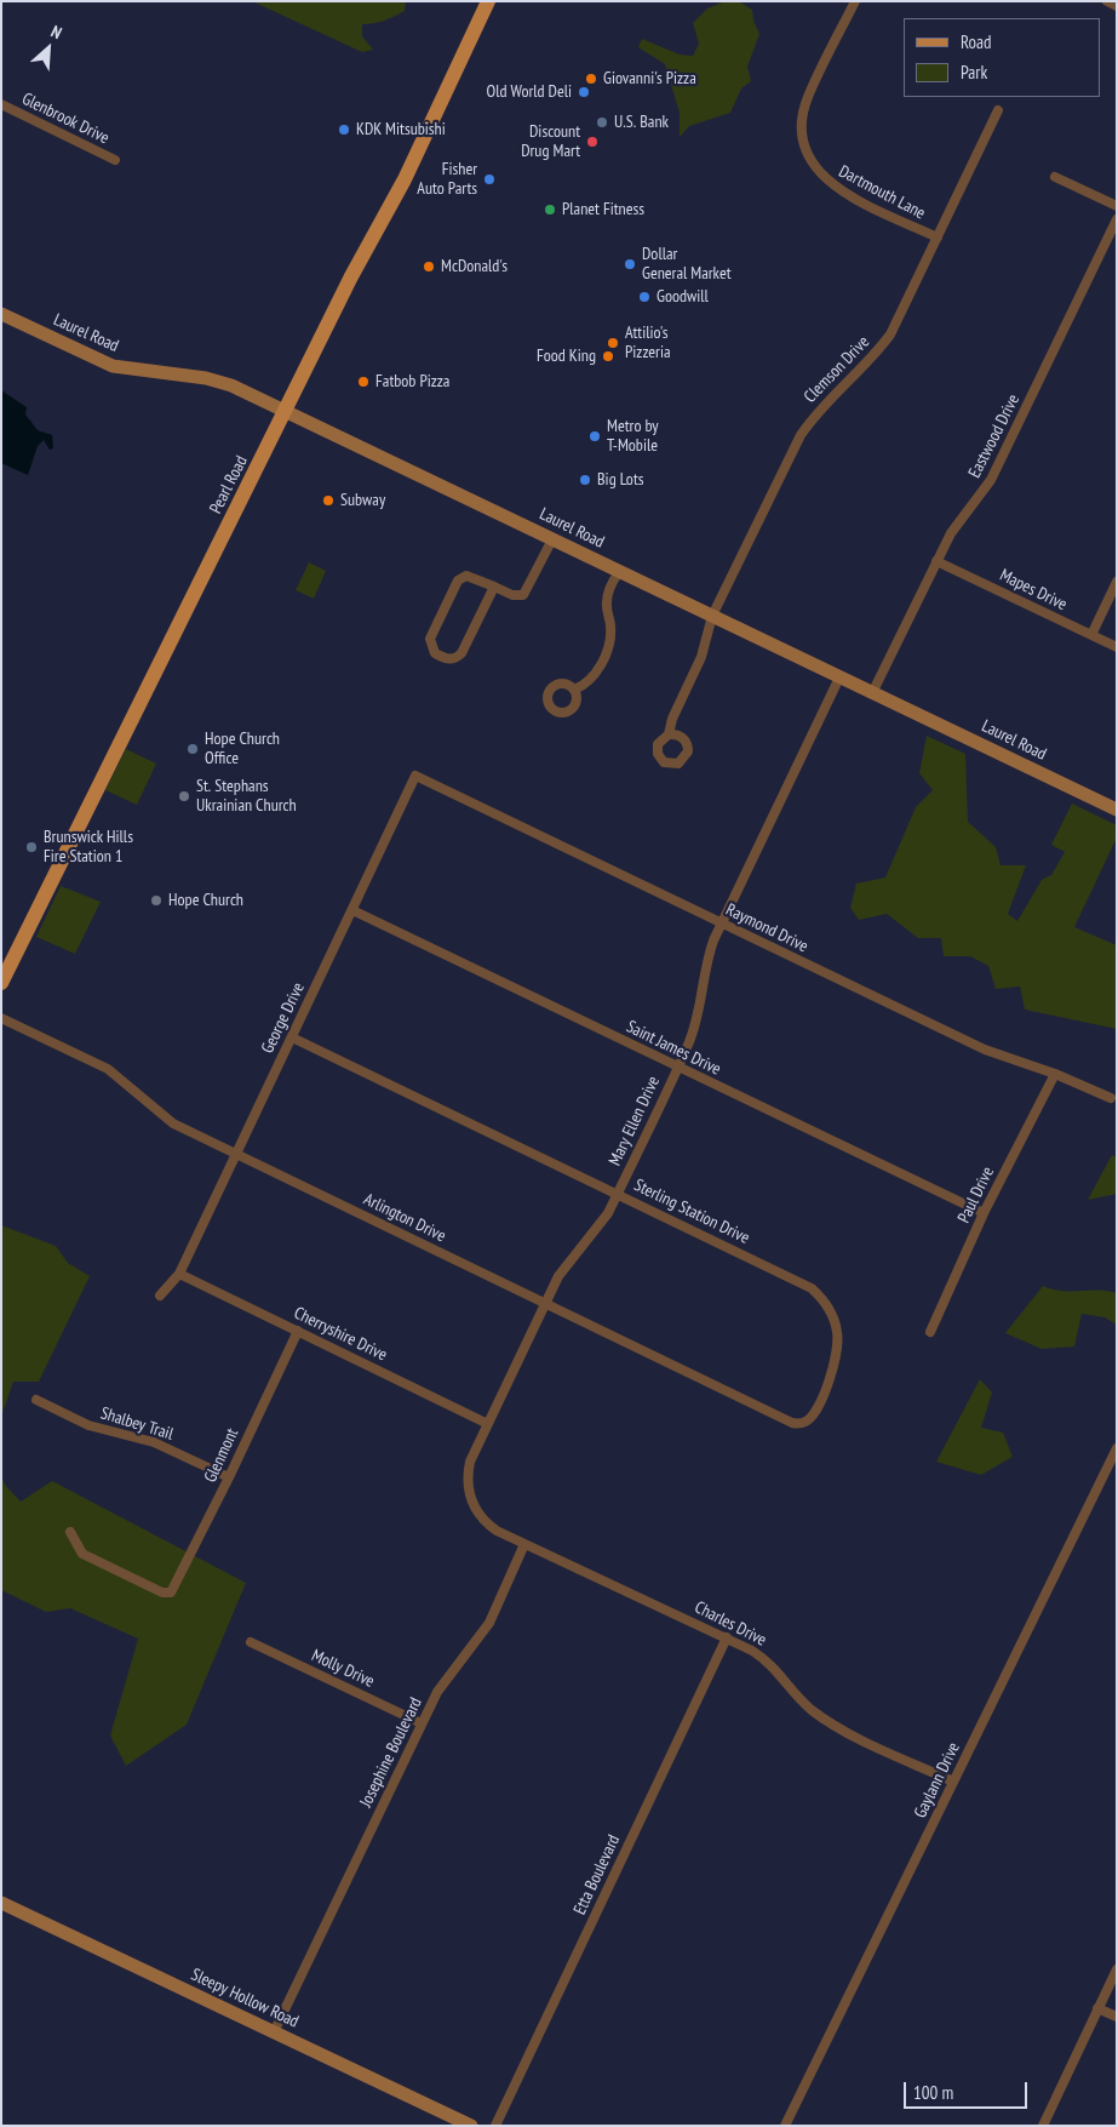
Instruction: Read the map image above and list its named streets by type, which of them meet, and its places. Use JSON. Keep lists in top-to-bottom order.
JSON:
{
  "streets": {
    "main road": ["Pearl Road"],
    "street": [
      "Glenbrook Drive",
      "Dartmouth Lane",
      "Laurel Road",
      "Clemson Drive",
      "Eastwood Drive",
      "Mapes Drive",
      "Raymond Drive",
      "George Drive",
      "Saint James Drive",
      "Mary Ellen Drive",
      "Paul Drive",
      "Sterling Station Drive",
      "Arlington Drive",
      "Cherryshire Drive",
      "Shalbey Trail",
      "Glenmont",
      "Charles Drive",
      "Molly Drive",
      "Josephine Boulevard",
      "Gaylann Drive",
      "Etta Boulevard",
      "Sleepy Hollow Road"
    ]
  },
  "crossings": [
    ["Dartmouth Lane", "Clemson Drive"],
    ["Laurel Road", "Clemson Drive"],
    ["Laurel Road", "Eastwood Drive"],
    ["Laurel Road", "Pearl Road"],
    ["Laurel Road", "Mary Ellen Drive"],
    ["Eastwood Drive", "Mapes Drive"],
    ["Raymond Drive", "George Drive"],
    ["Raymond Drive", "Mary Ellen Drive"],
    ["Raymond Drive", "Paul Drive"],
    ["George Drive", "Saint James Drive"],
    ["George Drive", "Sterling Station Drive"],
    ["George Drive", "Arlington Drive"],
    ["George Drive", "Cherryshire Drive"],
    ["Saint James Drive", "Mary Ellen Drive"],
    ["Saint James Drive", "Paul Drive"],
    ["Mary Ellen Drive", "Sterling Station Drive"],
    ["Mary Ellen Drive", "Arlington Drive"],
    ["Mary Ellen Drive", "Cherryshire Drive"],
    ["Mary Ellen Drive", "Charles Drive"],
    ["Mary Ellen Drive", "Josephine Boulevard"],
    ["Sterling Station Drive", "Arlington Drive"],
    ["Cherryshire Drive", "Glenmont"],
    ["Shalbey Trail", "Glenmont"],
    ["Charles Drive", "Josephine Boulevard"],
    ["Charles Drive", "Gaylann Drive"],
    ["Charles Drive", "Etta Boulevard"],
    ["Molly Drive", "Josephine Boulevard"],
    ["Josephine Boulevard", "Sleepy Hollow Road"]
  ],
  "places": [
    "Giovanni's Pizza",
    "Old World Deli",
    "U.S. Bank",
    "KDK Mitsubishi",
    "Discount Drug Mart",
    "Fisher Auto Parts",
    "Planet Fitness",
    "Dollar General Market",
    "McDonald's",
    "Goodwill",
    "Attilio's Pizzeria",
    "Food King",
    "Fatbob Pizza",
    "Metro by T-Mobile",
    "Big Lots",
    "Subway",
    "Hope Church Office",
    "St. Stephans Ukrainian Church",
    "Brunswick Hills Fire Station 1",
    "Hope Church"
  ],
  "legend": ["Road", "Park"],
  "scale_bar": "100 m",
  "north": "top right"
}
